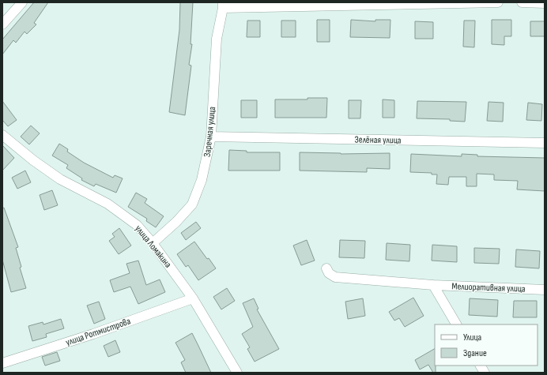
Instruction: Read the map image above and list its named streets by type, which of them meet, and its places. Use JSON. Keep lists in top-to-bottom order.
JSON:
{
  "streets": {
    "street": [
      "Заречная улица",
      "Зелёная улица",
      "улица Ломакина",
      "Мелиоративная улица",
      "улица Ротмистрова"
    ]
  },
  "crossings": [
    ["Заречная улица", "Зелёная улица"],
    ["Заречная улица", "улица Ломакина"],
    ["улица Ломакина", "улица Ротмистрова"]
  ],
  "legend": ["Улица", "Здание"]
}
